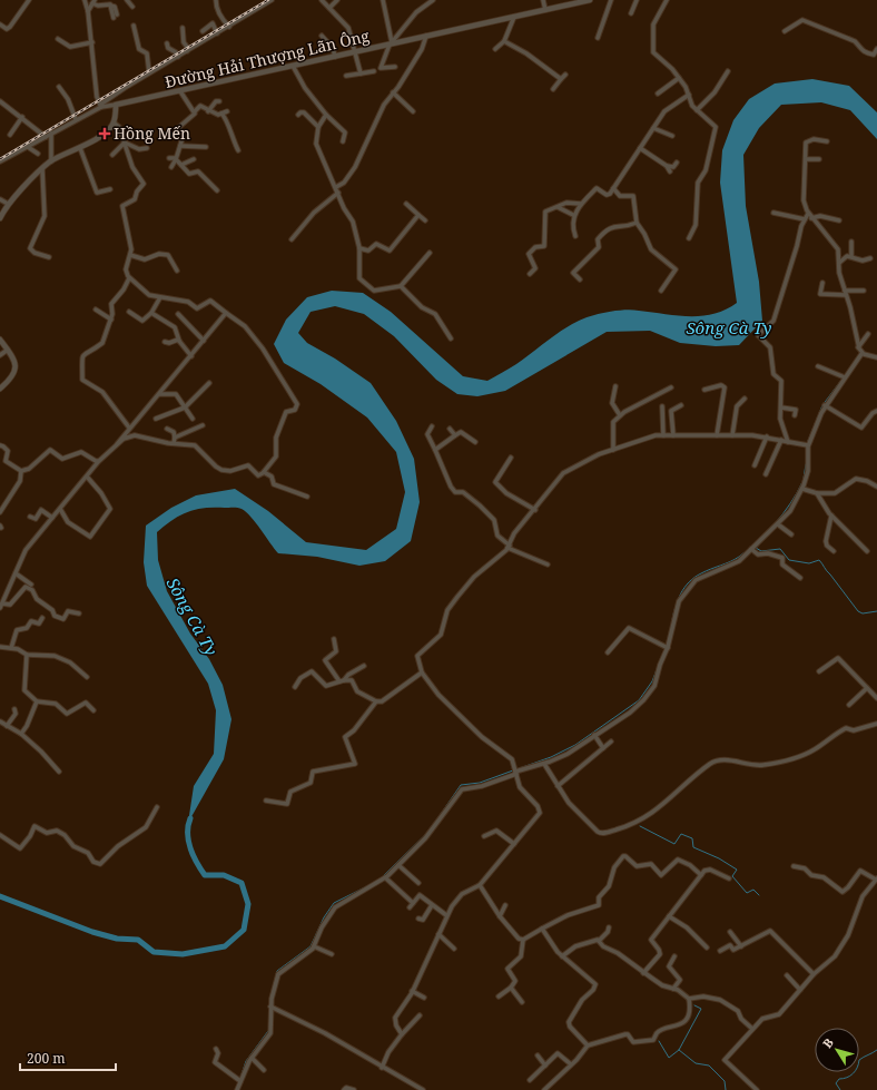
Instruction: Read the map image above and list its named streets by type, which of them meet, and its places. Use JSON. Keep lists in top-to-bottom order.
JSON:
{
  "streets": {
    "street": ["Đường Hải Thượng Lãn Ông"]
  },
  "water": ["Sông Cà Ty"],
  "places": {
    "health": ["Hồng Mến"]
  },
  "scale_bar": "200 m",
  "north": "top left"
}
